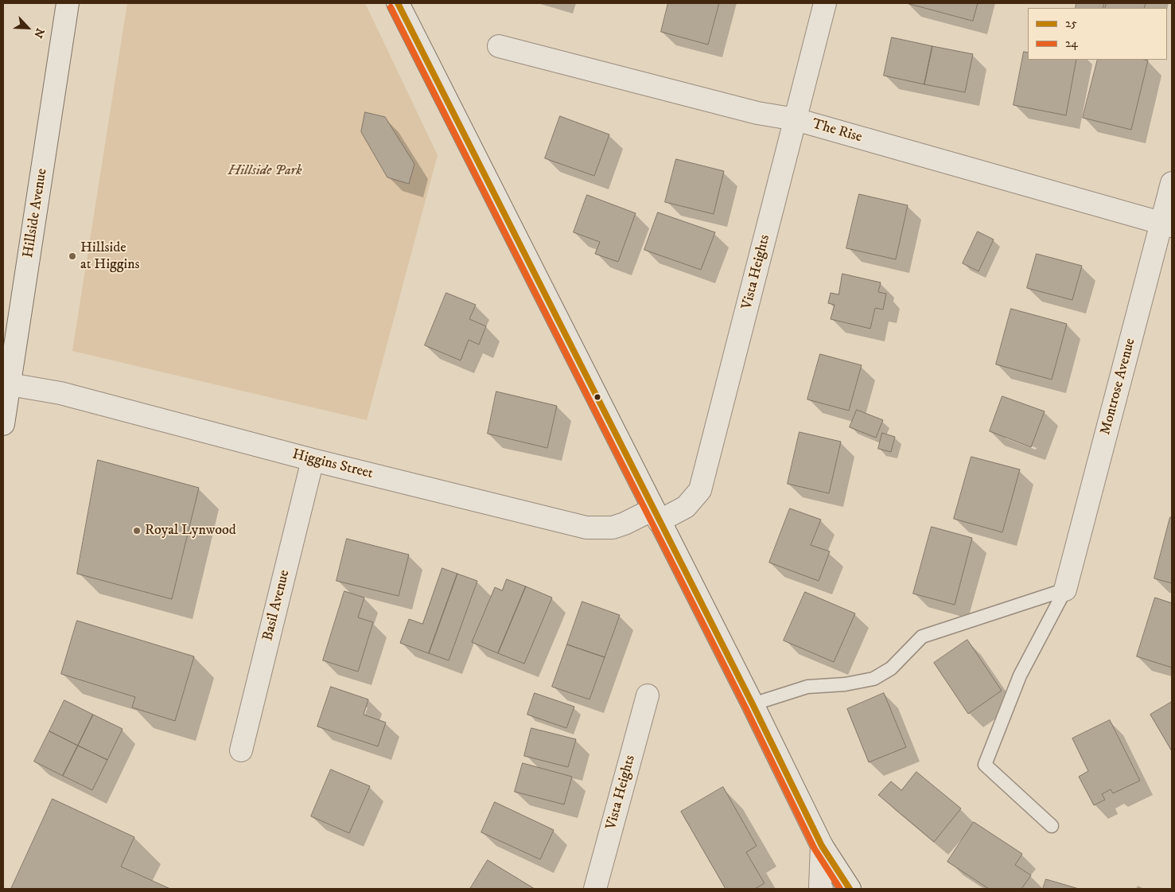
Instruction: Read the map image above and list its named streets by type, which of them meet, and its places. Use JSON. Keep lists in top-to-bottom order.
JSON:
{
  "streets": {
    "street": [
      "The Rise",
      "Hillside Avenue",
      "Vista Heights",
      "Montrose Avenue",
      "Higgins Street",
      "Basil Avenue"
    ]
  },
  "crossings": [
    ["The Rise", "Vista Heights"],
    ["The Rise", "Montrose Avenue"],
    ["Hillside Avenue", "Higgins Street"],
    ["Vista Heights", "Higgins Street"],
    ["Higgins Street", "Basil Avenue"]
  ],
  "parks": ["Hillside Park"],
  "places": ["Hillside at Higgins", "Royal Lynwood"],
  "lines": ["transit line 25", "transit line 24"],
  "legend": ["25", "24"],
  "north": "bottom right"
}
